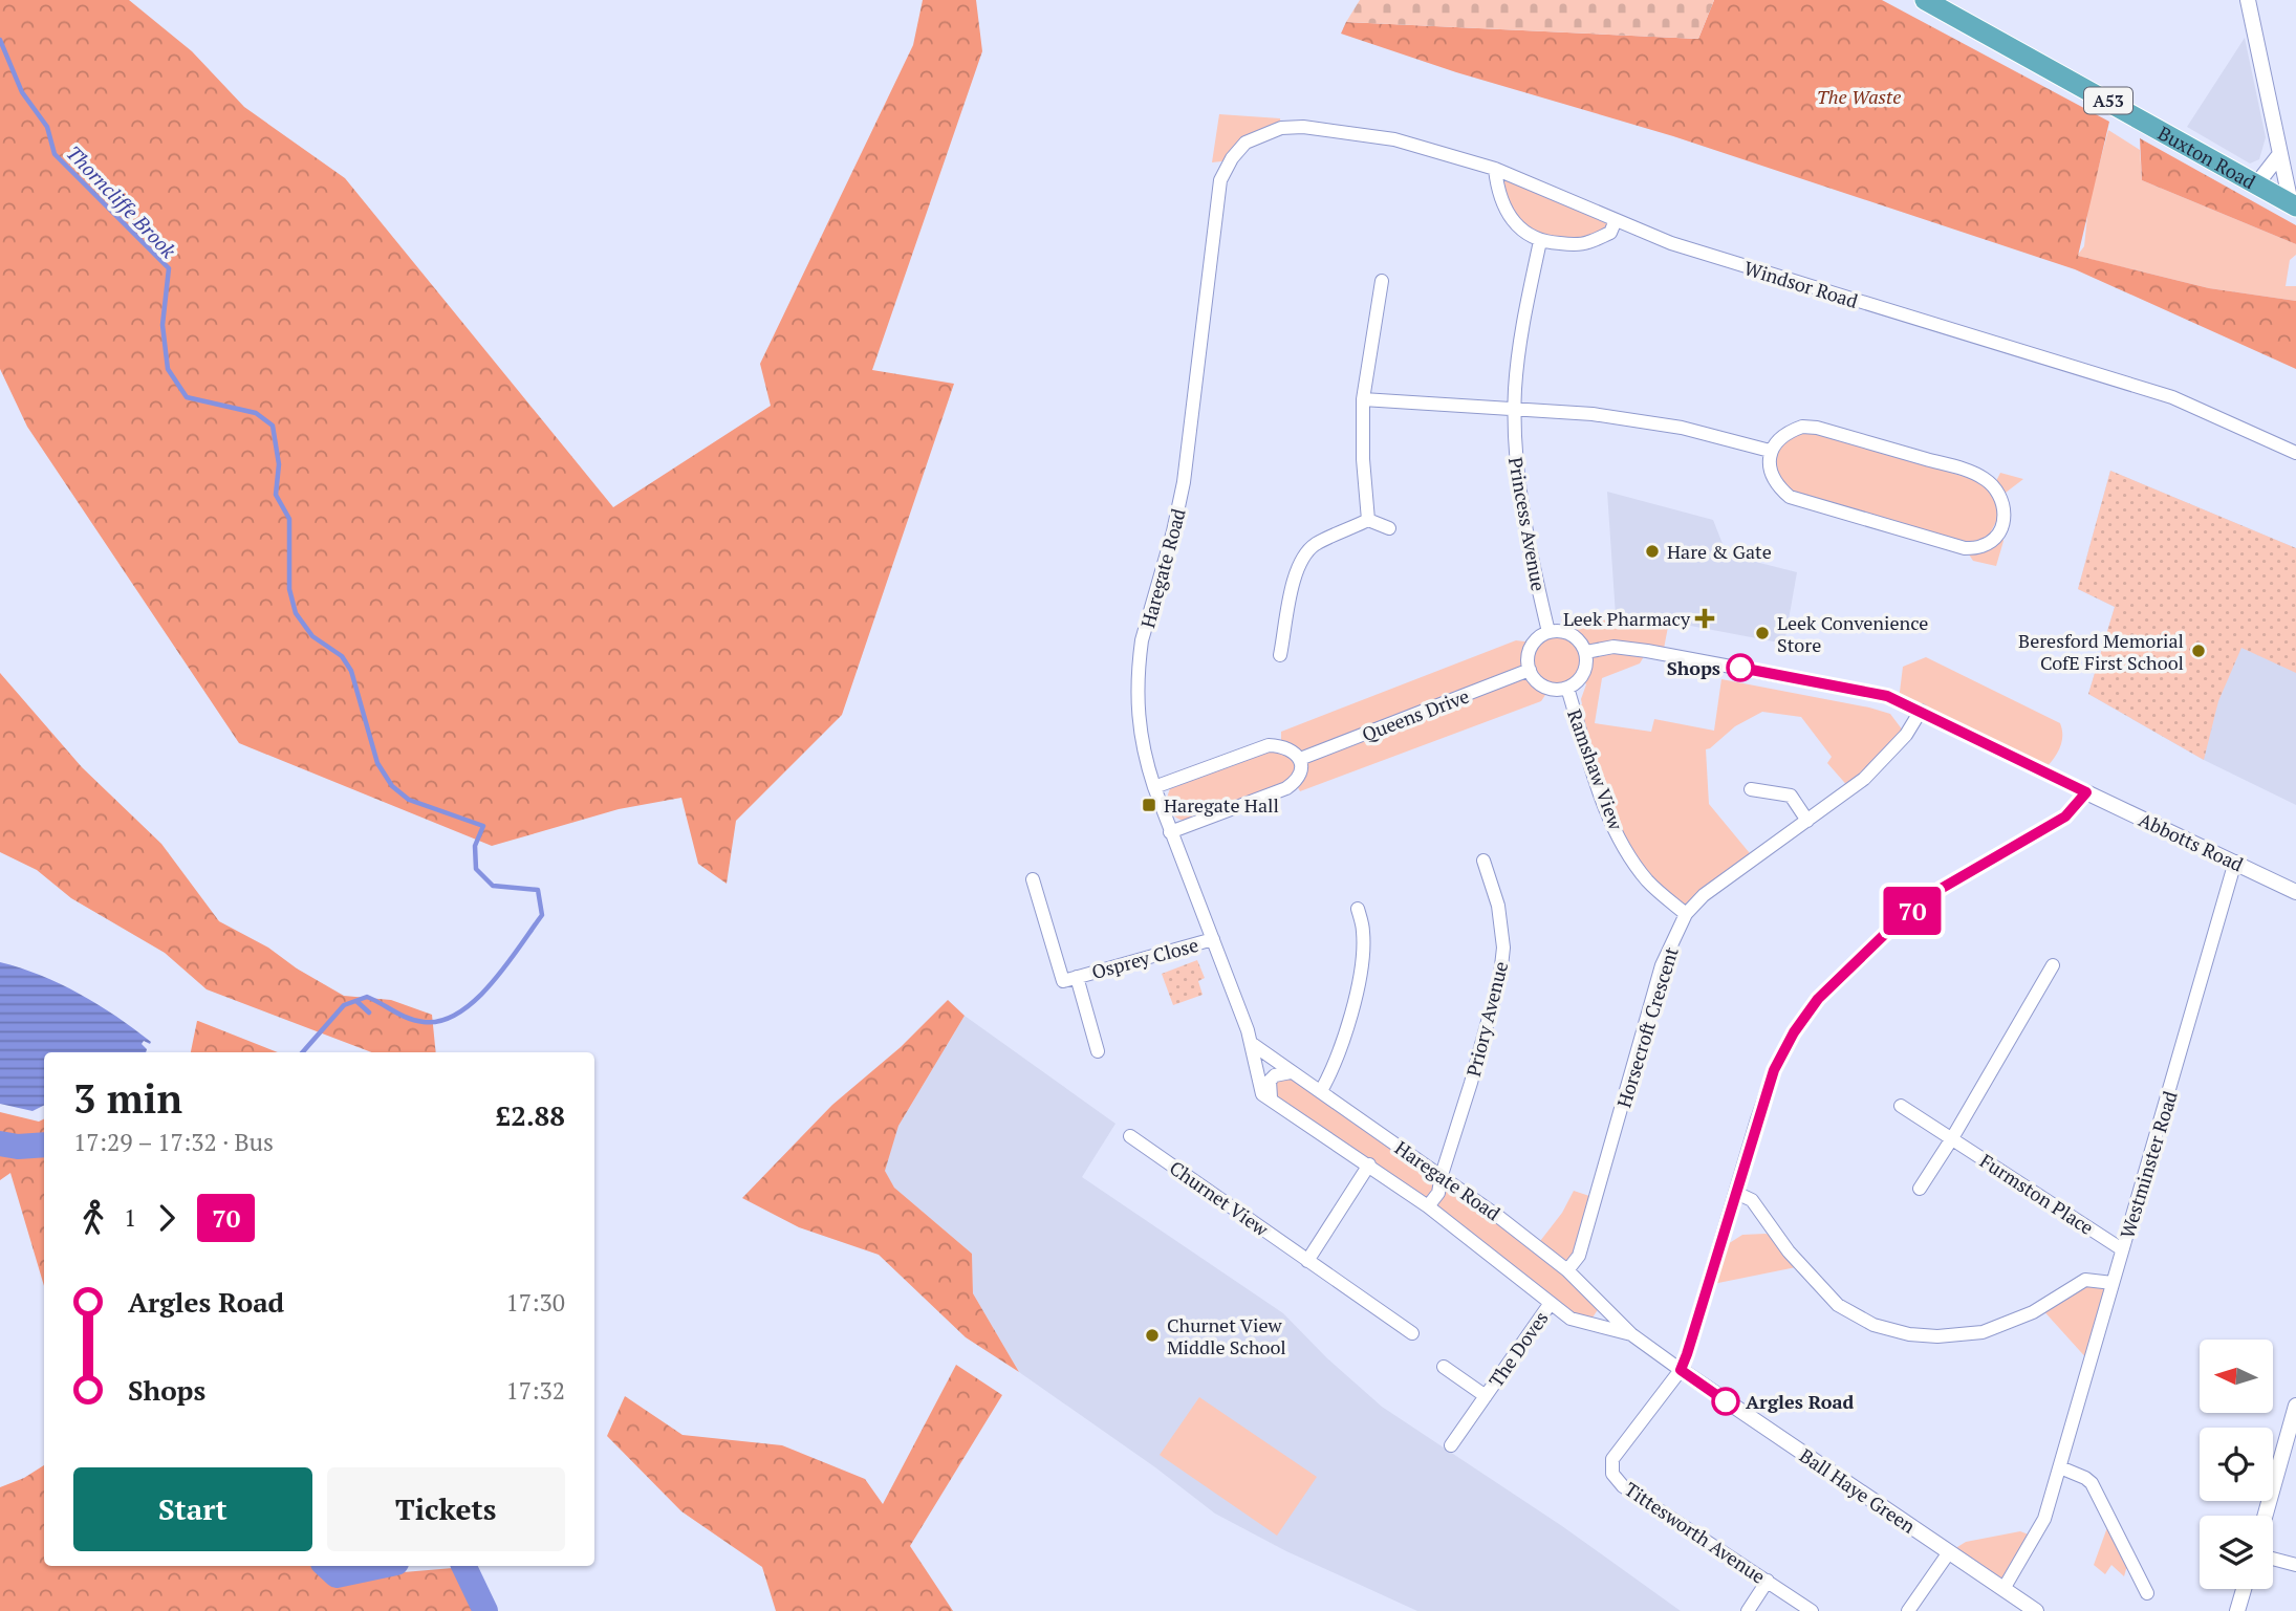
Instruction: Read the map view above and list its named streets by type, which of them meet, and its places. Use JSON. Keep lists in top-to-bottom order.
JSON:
{
  "streets": {
    "highway": ["A53", "Buxton Road"],
    "street": [
      "Windsor Road",
      "Princess Avenue",
      "Haregate Road",
      "Queens Drive",
      "Ramshaw View",
      "Abbotts Road",
      "Osprey Close",
      "Priory Avenue",
      "Horsecroft Crescent",
      "Westminster Road",
      "Furmston Place",
      "Churnet View",
      "The Doves",
      "Ball Haye Green",
      "Tittesworth Avenue"
    ]
  },
  "crossings": [
    ["Windsor Road", "Haregate Road"],
    ["Princess Avenue", "Queens Drive"],
    ["Princess Avenue", "Ramshaw View"],
    ["Haregate Road", "Osprey Close"],
    ["Haregate Road", "Priory Avenue"],
    ["Haregate Road", "Horsecroft Crescent"],
    ["Haregate Road", "The Doves"],
    ["Haregate Road", "Ball Haye Green"],
    ["Haregate Road", "Tittesworth Avenue"],
    ["Queens Drive", "Ramshaw View"],
    ["Ramshaw View", "Horsecroft Crescent"],
    ["Abbotts Road", "Westminster Road"],
    ["Westminster Road", "Furmston Place"],
    ["Westminster Road", "Ball Haye Green"],
    ["Ball Haye Green", "Tittesworth Avenue"]
  ],
  "water": ["Thorncliffe Brook"],
  "parks": ["The Waste"],
  "places": {
    "other": [
      "Hare & Gate",
      "Leek Convenience Store",
      "Beresford Memorial CofE First School",
      "Shops",
      "Churnet View Middle School",
      "Argles Road"
    ],
    "health": ["Leek Pharmacy"],
    "transit": ["Haregate Hall"]
  },
  "lines": ["bus line 70"],
  "north": "left",
  "page": {
    "on_map": "70",
    "heading": ["3 min", "17:29 – 17:32 · Bus", "£2.88"],
    "legs": ["1", "70"],
    "list": [
      {
        "name": "Argles Road",
        "value": "17:30"
      },
      {
        "name": "Shops",
        "value": "17:32"
      }
    ],
    "buttons": ["Start", "Tickets"]
  }
}
